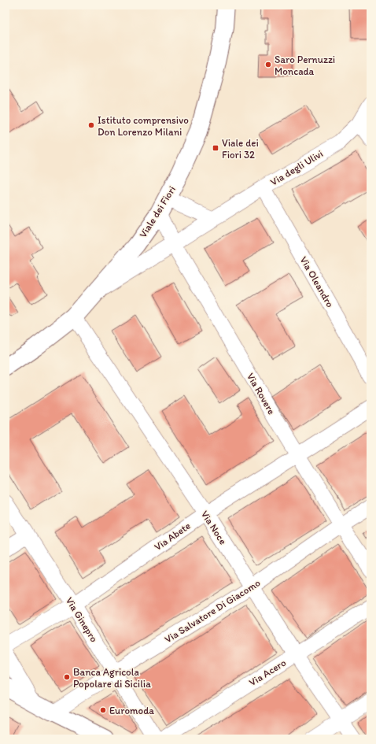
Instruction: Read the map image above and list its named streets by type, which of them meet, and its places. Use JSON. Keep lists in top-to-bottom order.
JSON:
{
  "streets": {
    "street": [
      "Via degli Ulivi",
      "Viale dei Fiori",
      "Via Oleandro",
      "Via Rovere",
      "Via Noce",
      "Via Abete",
      "Via Salvatore Di Giacomo",
      "Via Ginepro",
      "Via Acero"
    ]
  },
  "crossings": [
    ["Via degli Ulivi", "Viale dei Fiori"],
    ["Via degli Ulivi", "Via Oleandro"],
    ["Via degli Ulivi", "Via Rovere"],
    ["Viale dei Fiori", "Via Rovere"],
    ["Viale dei Fiori", "Via Noce"],
    ["Via Rovere", "Via Abete"],
    ["Via Rovere", "Via Salvatore Di Giacomo"],
    ["Via Noce", "Via Abete"],
    ["Via Noce", "Via Salvatore Di Giacomo"],
    ["Via Noce", "Via Acero"],
    ["Via Abete", "Via Ginepro"],
    ["Via Salvatore Di Giacomo", "Via Ginepro"]
  ],
  "places": {
    "other": [
      "Saro Pernuzzi Moncada",
      "Istituto comprensivo Don Lorenzo Milani",
      "Banca Agricola Popolare di Sicilia",
      "Euromoda"
    ],
    "transit": ["Viale dei Fiori 32"]
  }
}
